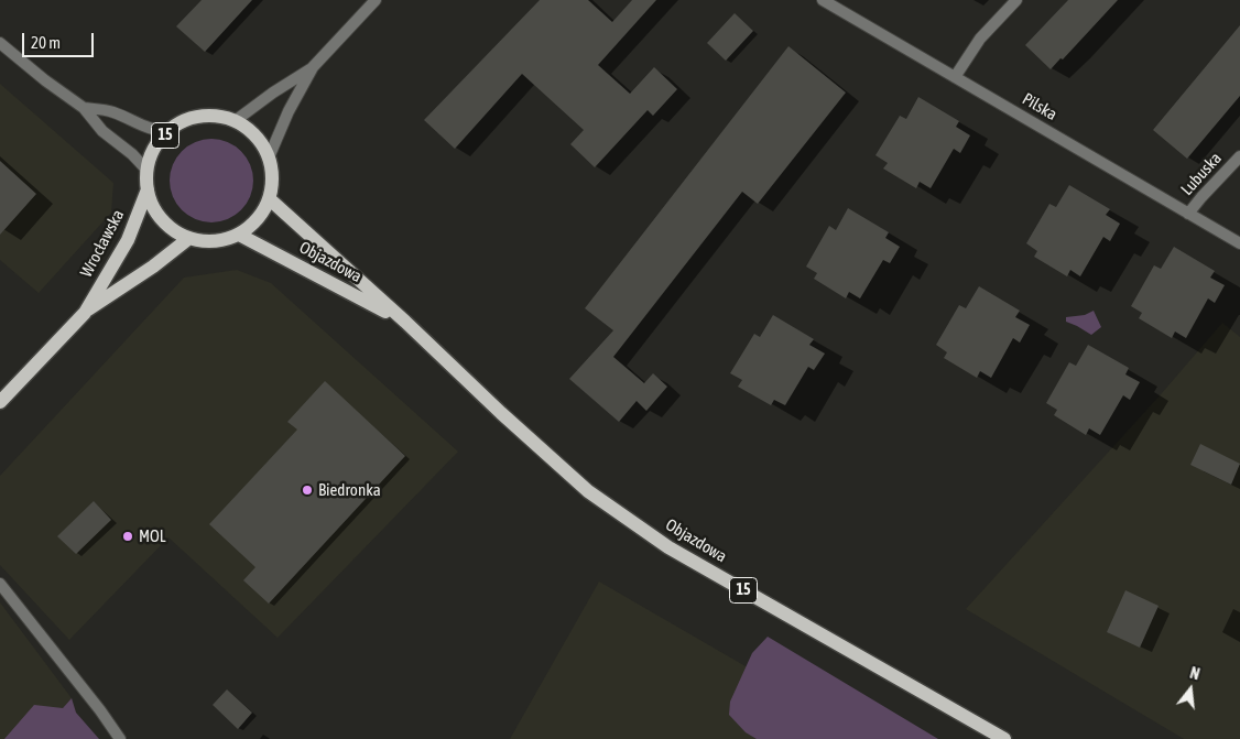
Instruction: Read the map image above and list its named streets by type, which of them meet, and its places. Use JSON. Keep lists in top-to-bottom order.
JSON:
{
  "streets": {
    "main road": ["15", "Wrocławska", "Objazdowa"],
    "street": ["Pilska", "Lubuska"]
  },
  "crossings": [
    ["Pilska", "Lubuska"],
    ["15", "Wrocławska"],
    ["15", "Objazdowa"],
    ["Wrocławska", "Objazdowa"]
  ],
  "places": ["Biedronka", "MOL"],
  "scale_bar": "20 m",
  "north": "top"
}
